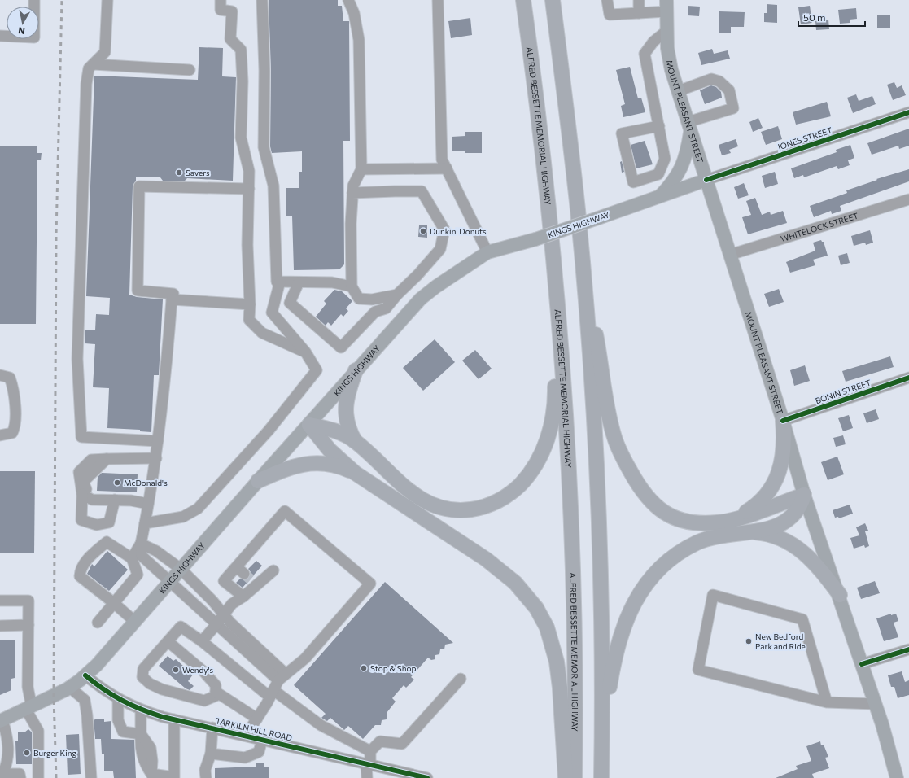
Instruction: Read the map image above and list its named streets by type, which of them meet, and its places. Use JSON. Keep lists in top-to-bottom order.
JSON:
{
  "streets": {
    "highway": ["ALFRED BESSETTE MEMORIAL HIGHWAY"],
    "main road": ["MOUNT PLEASANT STREET", "KINGS HIGHWAY"],
    "street": [
      "JONES STREET",
      "WHITELOCK STREET",
      "BONIN STREET",
      "TARKILN HILL ROAD"
    ]
  },
  "crossings": [
    ["MOUNT PLEASANT STREET", "JONES STREET"],
    ["MOUNT PLEASANT STREET", "KINGS HIGHWAY"],
    ["MOUNT PLEASANT STREET", "WHITELOCK STREET"],
    ["MOUNT PLEASANT STREET", "BONIN STREET"],
    ["JONES STREET", "KINGS HIGHWAY"],
    ["KINGS HIGHWAY", "TARKILN HILL ROAD"]
  ],
  "places": [
    "Savers",
    "Dunkin' Donuts",
    "McDonald's",
    "New Bedford Park and Ride",
    "Stop & Shop",
    "Wendy's",
    "Burger King"
  ],
  "scale_bar": "50 m",
  "north": "bottom"
}
